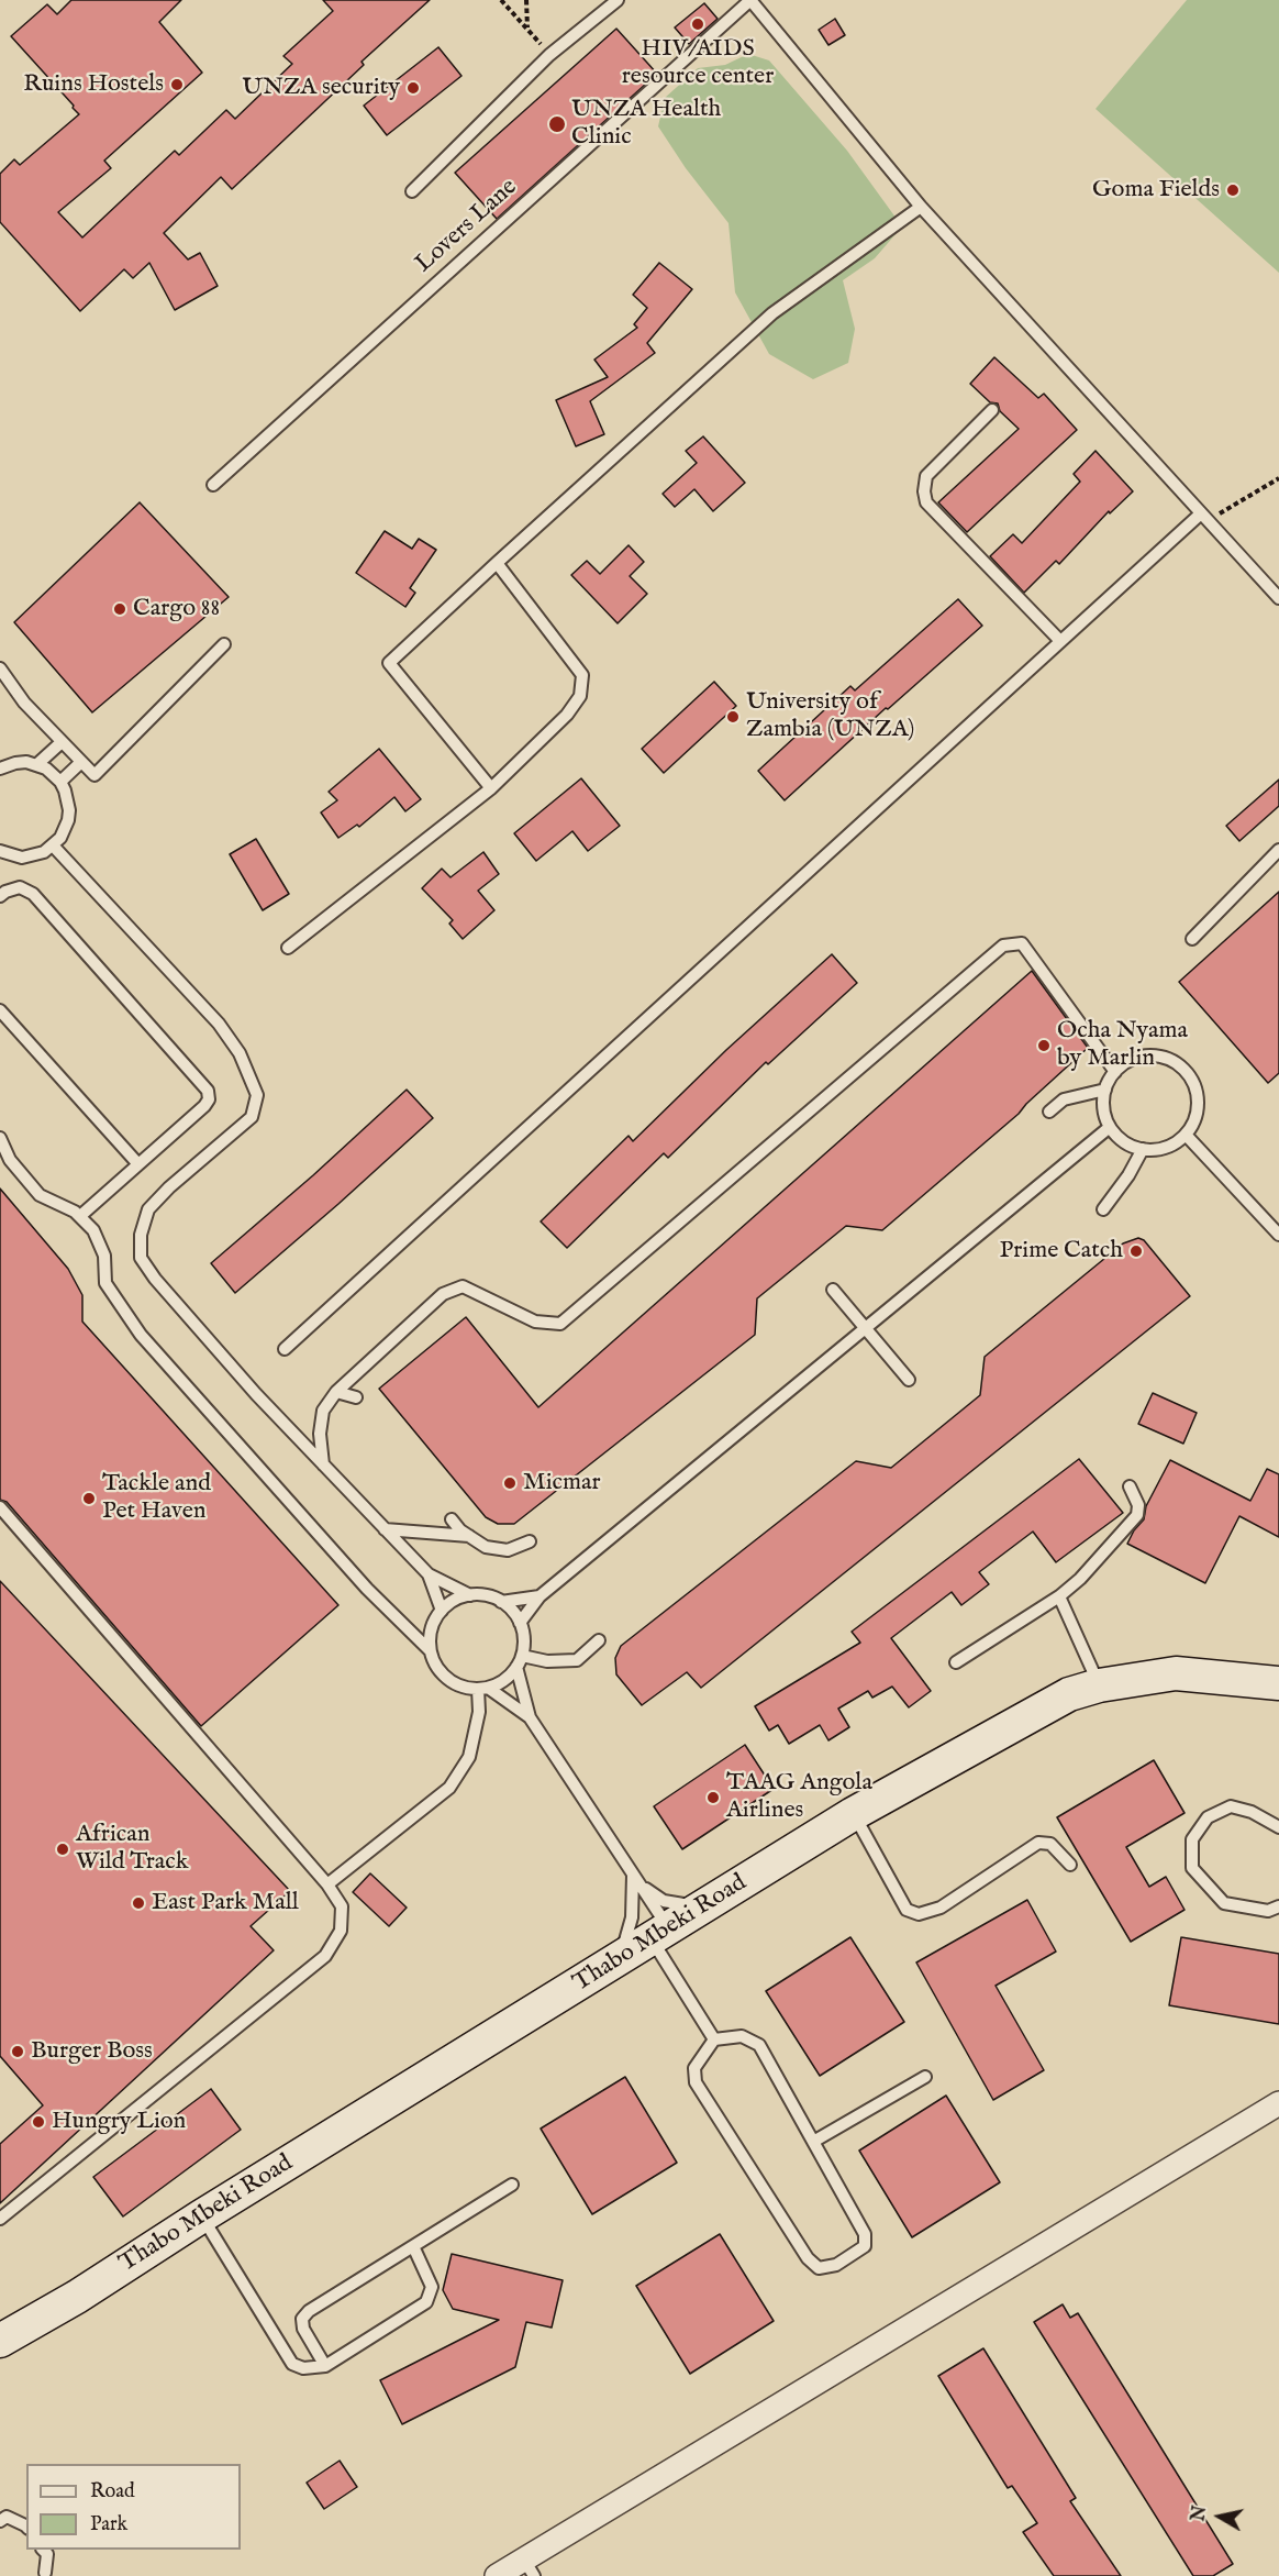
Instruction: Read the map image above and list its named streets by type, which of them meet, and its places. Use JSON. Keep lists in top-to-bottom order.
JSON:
{
  "streets": {
    "main road": ["Thabo Mbeki Road"],
    "lane": ["Lovers Lane"]
  },
  "places": [
    "HIV/AIDS resource center",
    "Ruins Hostels",
    "UNZA security",
    "UNZA Health Clinic",
    "Goma Fields",
    "Cargo 88",
    "University of Zambia (UNZA)",
    "Ocha Nyama by Marlin",
    "Prime Catch",
    "Micmar",
    "Tackle and Pet Haven",
    "TAAG Angola Airlines",
    "African Wild Track",
    "East Park Mall",
    "Burger Boss",
    "Hungry Lion"
  ],
  "legend": ["Road", "Park"],
  "north": "left"
}
